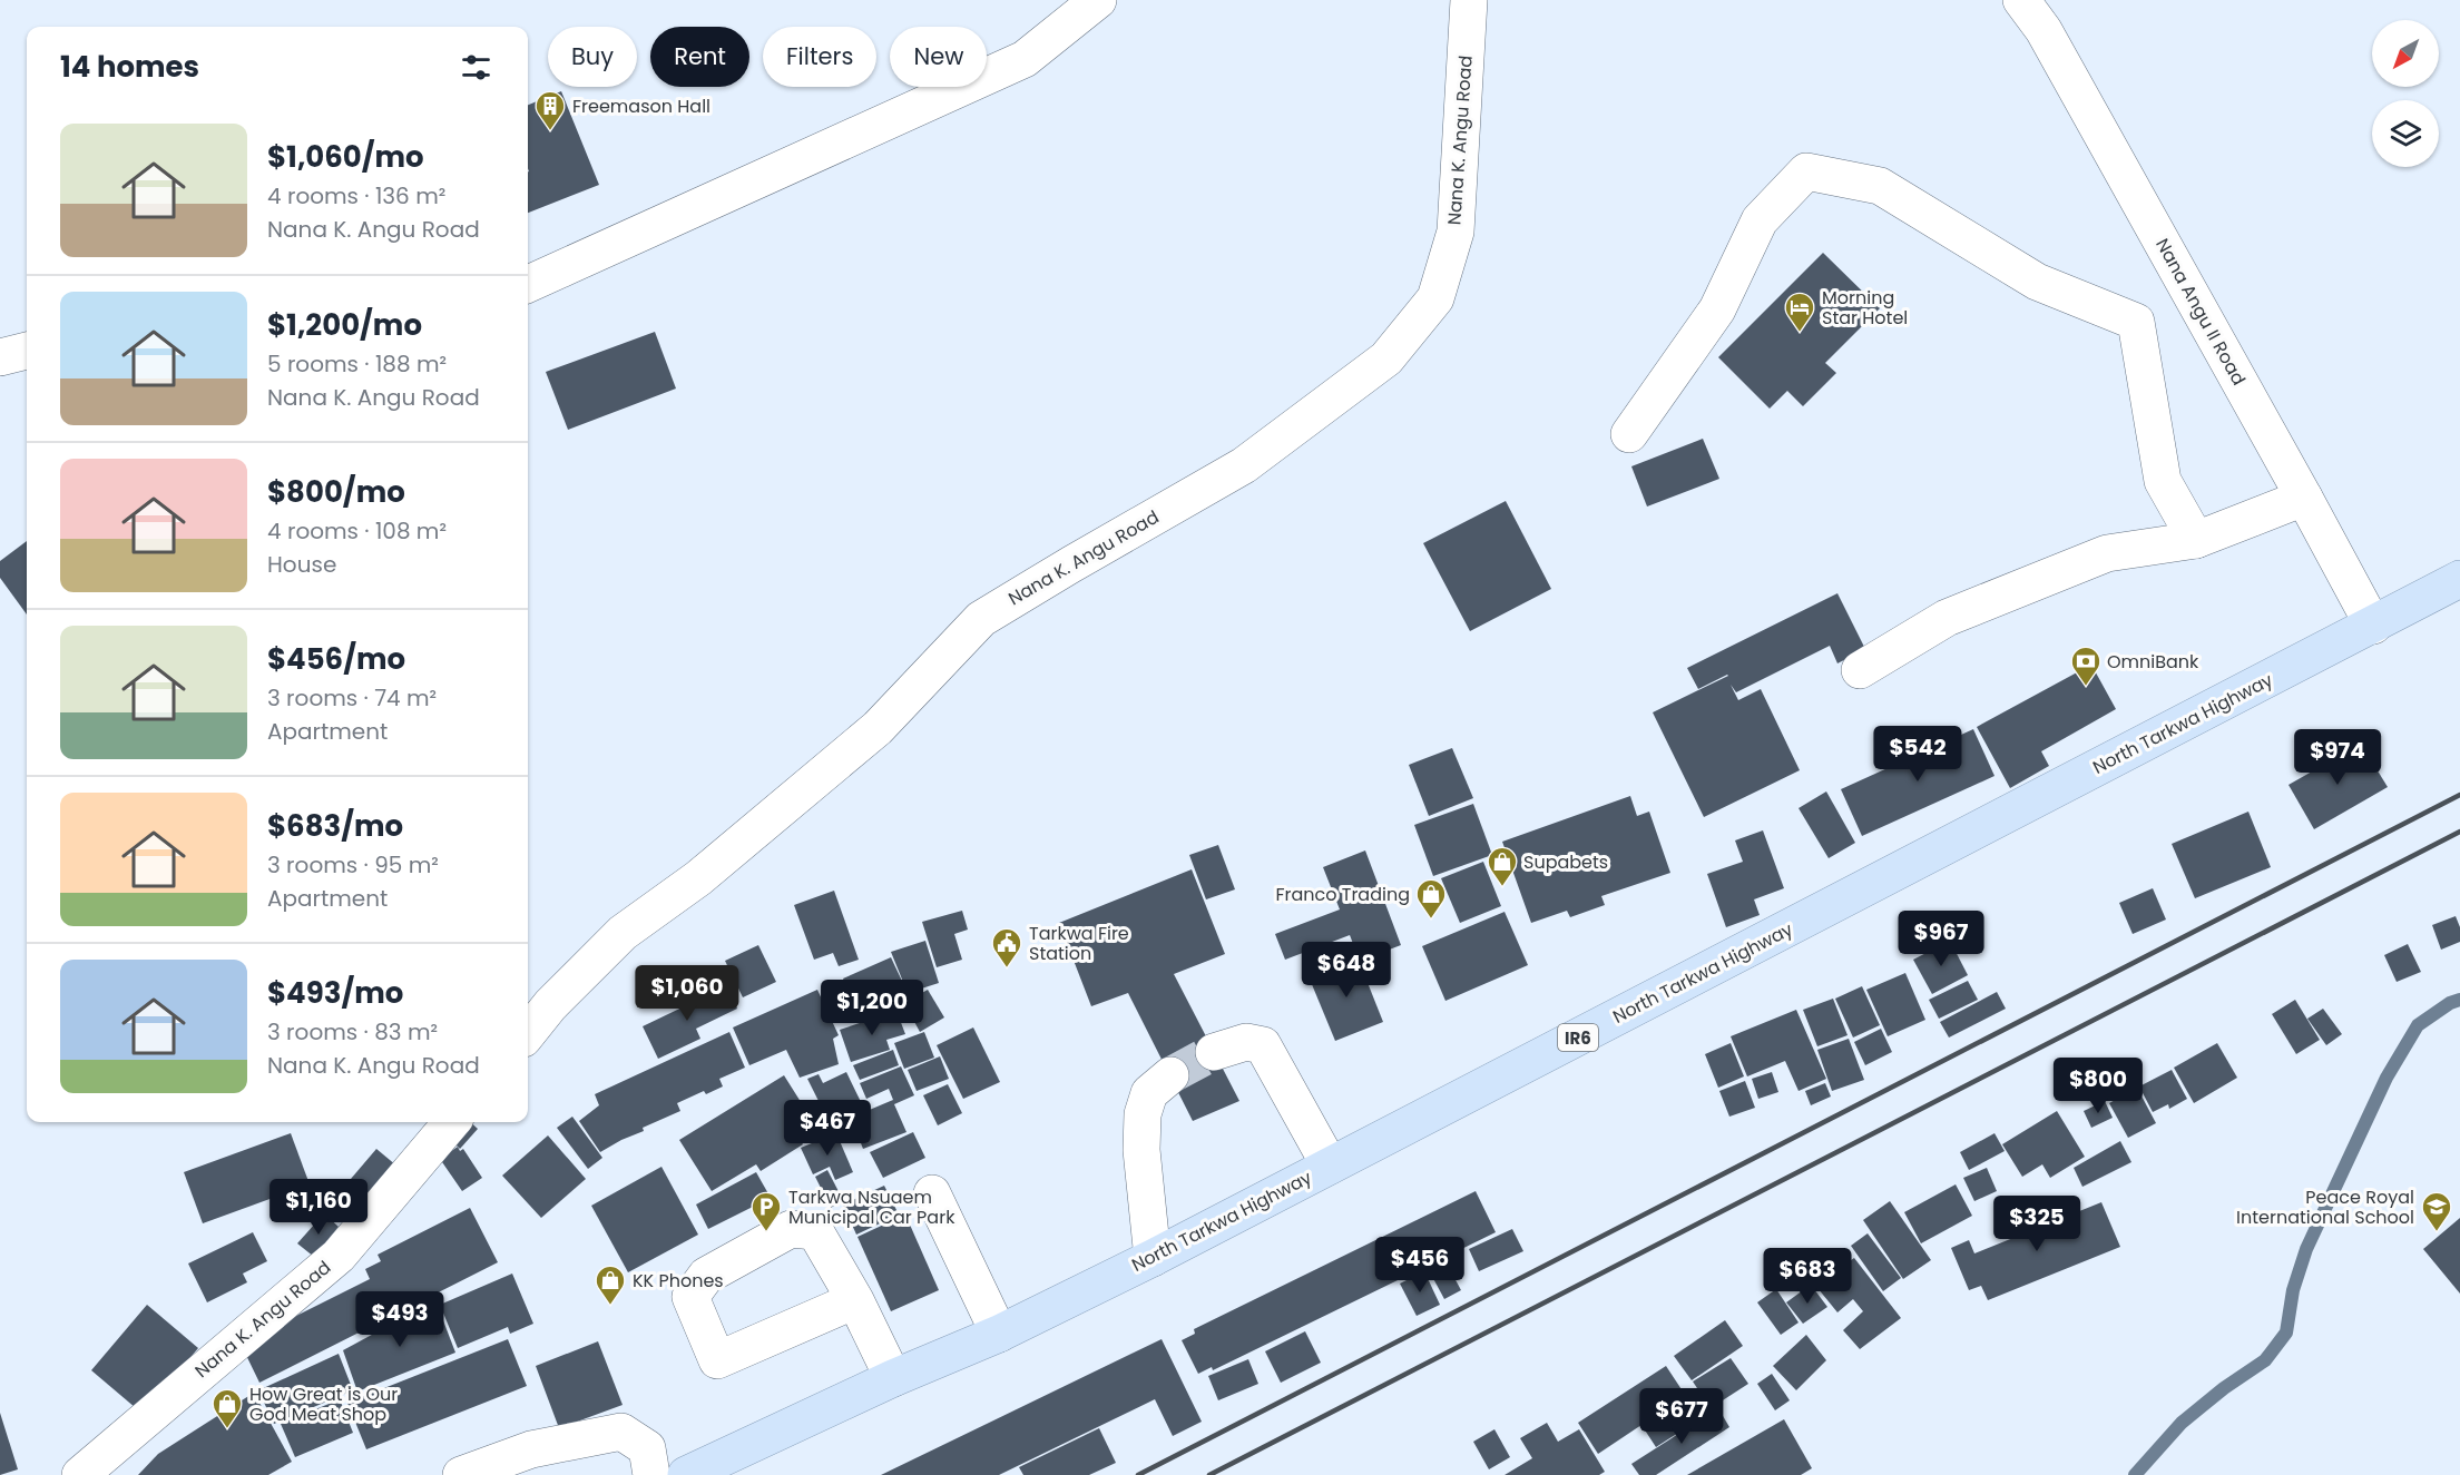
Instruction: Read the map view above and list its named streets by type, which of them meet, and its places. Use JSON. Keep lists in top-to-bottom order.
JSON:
{
  "streets": {
    "main road": ["North Tarkwa Highway", "IR6"],
    "street": ["Nana K. Angu Road", "Nana Angu II Road"]
  },
  "crossings": [
    ["Nana Angu II Road", "North Tarkwa Highway"]
  ],
  "places": {
    "building": ["Freemason Hall"],
    "hotel": ["Morning Star Hotel"],
    "bank": ["OmniBank"],
    "shop": [
      "Supabets",
      "Franco Trading",
      "KK Phones",
      "How Great is Our God Meat Shop"
    ],
    "public building": ["Tarkwa Fire Station"],
    "parking": ["Tarkwa Nsuaem Municipal Car Park"],
    "school or university": ["Peace Royal International School"]
  },
  "north": "bottom left",
  "page": {
    "chip": [
      "Buy",
      "Rent",
      "Filters",
      "New"
    ],
    "heading": "14 homes",
    "list": [
      {
        "name": "$1,060/mo",
        "note": "4 rooms · 136 m² · Nana K. Angu Road"
      },
      {
        "name": "$1,200/mo",
        "note": "5 rooms · 188 m² · Nana K. Angu Road"
      },
      {
        "name": "$800/mo",
        "note": "4 rooms · 108 m² · House"
      },
      {
        "name": "$456/mo",
        "note": "3 rooms · 74 m² · Apartment"
      },
      {
        "name": "$683/mo",
        "note": "3 rooms · 95 m² · Apartment"
      },
      {
        "name": "$493/mo",
        "note": "3 rooms · 83 m² · Nana K. Angu Road"
      }
    ],
    "price": [
      "$542",
      "$974",
      "$967",
      "$648",
      "$1,060",
      "$1,200",
      "$800",
      "$467",
      "$1,160",
      "$325",
      "$456",
      "$683",
      "$493",
      "$677"
    ]
  }
}
